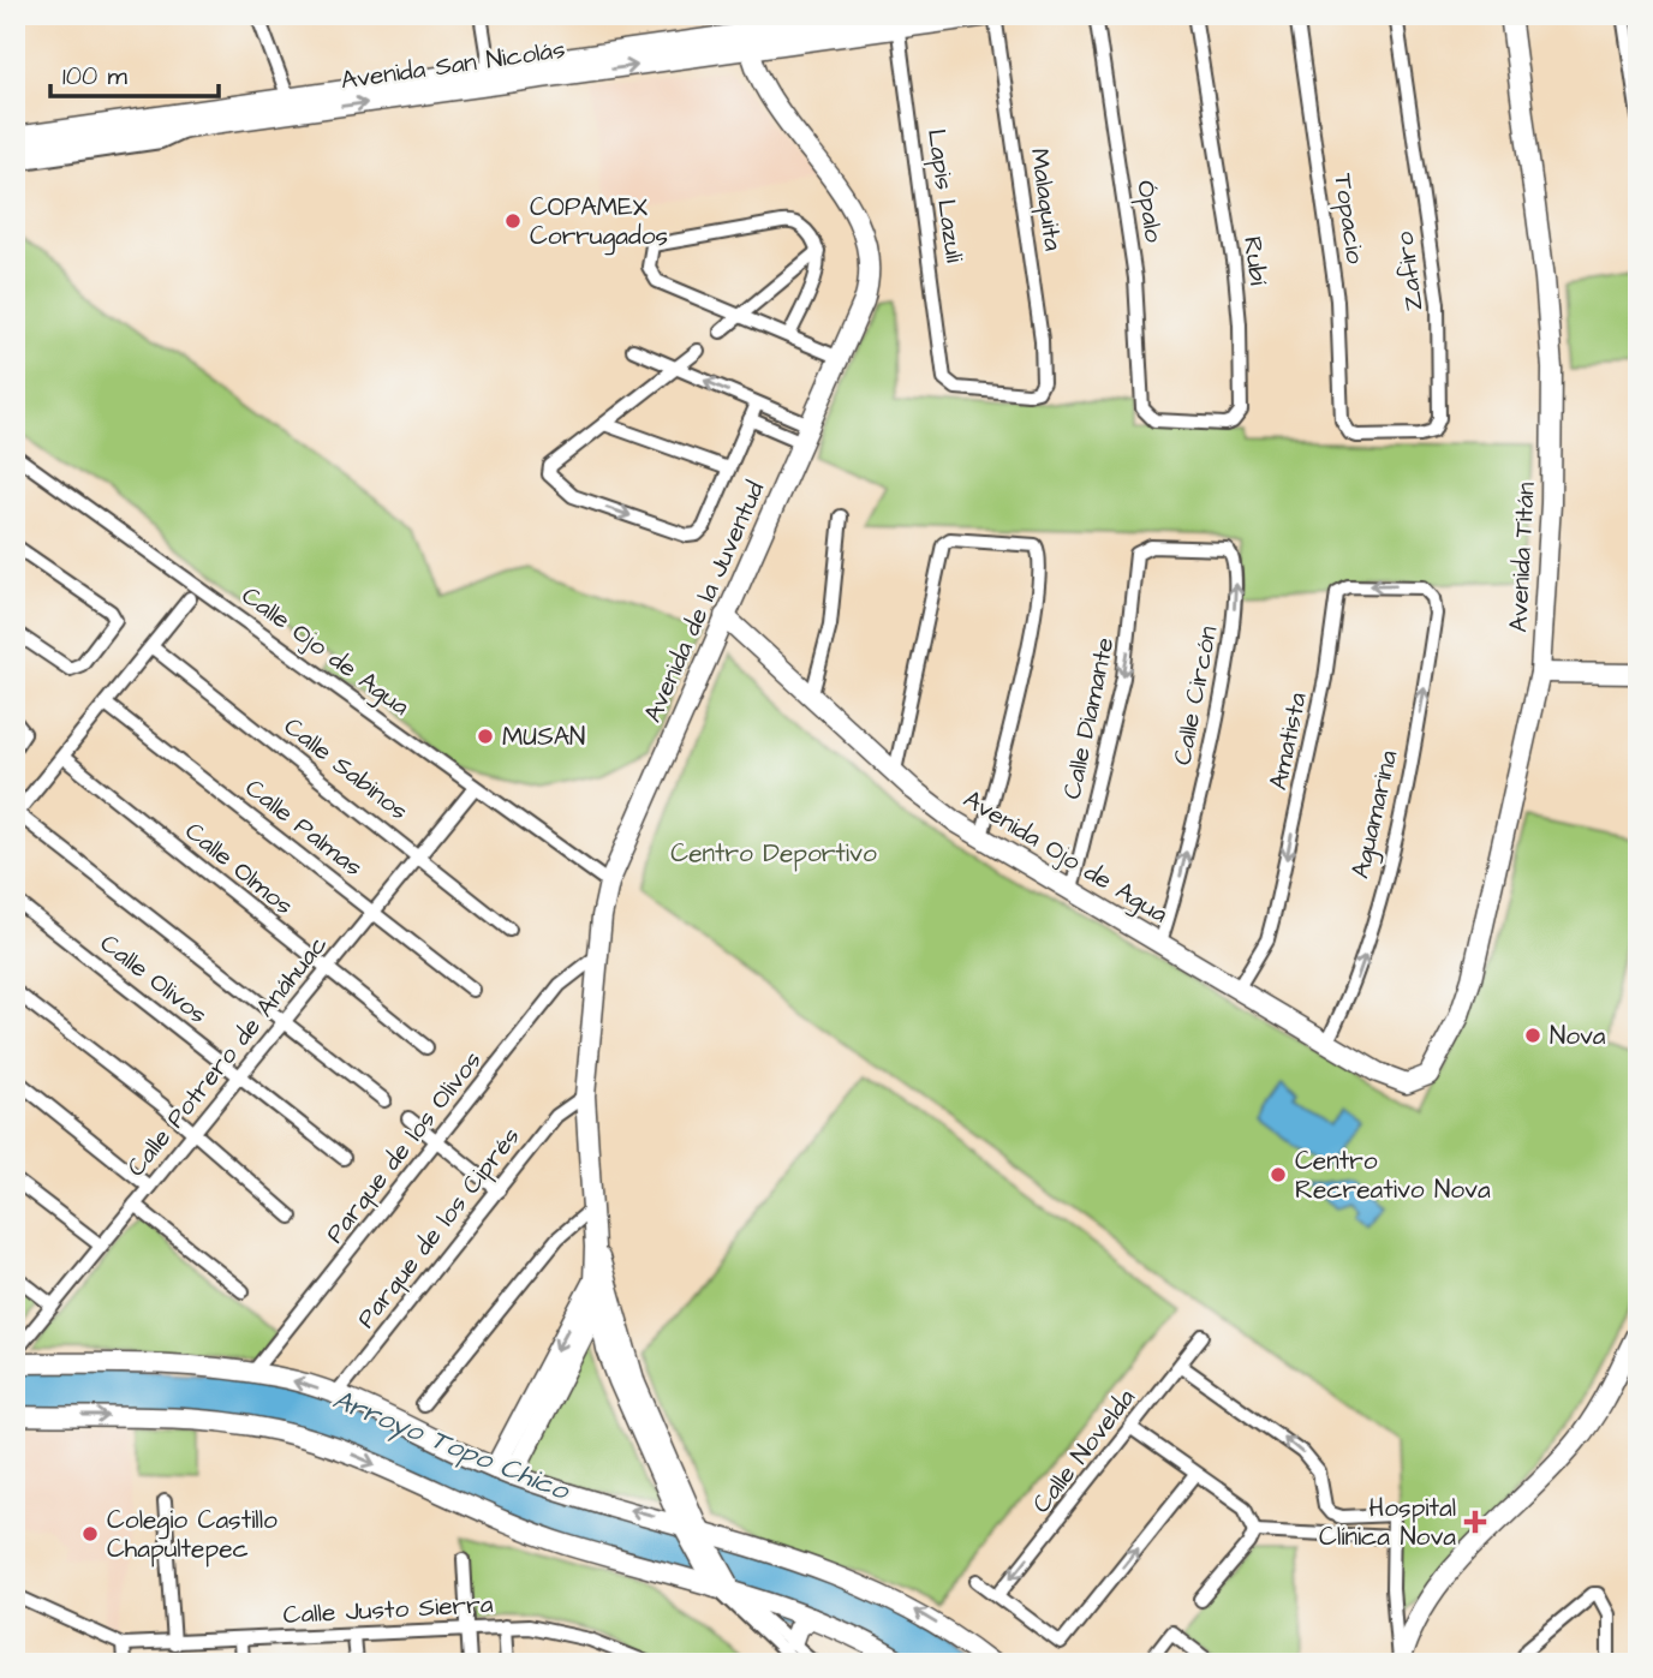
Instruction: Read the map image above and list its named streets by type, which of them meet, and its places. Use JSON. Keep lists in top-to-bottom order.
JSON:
{
  "streets": {
    "street": [
      "Avenida San Nicolás",
      "Lapis Lazuli",
      "Malaquita",
      "Ópalo",
      "Topacio",
      "Rubí",
      "Zafiro",
      "Avenida Titán",
      "Avenida de la Juventud",
      "Calle Ojo de Agua",
      "Calle Circón",
      "Calle Diamante",
      "Amatista",
      "Calle Sabinos",
      "Aguamarina",
      "Calle Palmas",
      "Avenida Ojo de Agua",
      "Calle Olmos",
      "Calle Olivos",
      "Calle Potrero de Anáhuac",
      "Parque de los Olivos",
      "Parque de los Ciprés",
      "Calle Novelda",
      "Calle Justo Sierra"
    ]
  },
  "crossings": [
    ["Avenida San Nicolás", "Lapis Lazuli"],
    ["Avenida San Nicolás", "Malaquita"],
    ["Avenida San Nicolás", "Avenida de la Juventud"],
    ["Lapis Lazuli", "Malaquita"],
    ["Ópalo", "Rubí"],
    ["Topacio", "Zafiro"],
    ["Avenida Titán", "Avenida Ojo de Agua"],
    ["Avenida de la Juventud", "Calle Ojo de Agua"],
    ["Avenida de la Juventud", "Avenida Ojo de Agua"],
    ["Avenida de la Juventud", "Parque de los Olivos"],
    ["Avenida de la Juventud", "Parque de los Ciprés"],
    ["Calle Ojo de Agua", "Calle Potrero de Anáhuac"],
    ["Calle Circón", "Calle Diamante"],
    ["Calle Circón", "Avenida Ojo de Agua"],
    ["Calle Diamante", "Avenida Ojo de Agua"],
    ["Amatista", "Aguamarina"],
    ["Amatista", "Avenida Ojo de Agua"],
    ["Calle Sabinos", "Calle Potrero de Anáhuac"],
    ["Aguamarina", "Avenida Ojo de Agua"],
    ["Calle Palmas", "Calle Potrero de Anáhuac"],
    ["Calle Olmos", "Calle Potrero de Anáhuac"],
    ["Calle Olivos", "Calle Potrero de Anáhuac"]
  ],
  "one_way": [
    "Calle Diamante",
    "Amatista",
    "Aguamarina",
    "Calle Novelda"
  ],
  "water": ["Arroyo Topo Chico"],
  "parks": ["Centro Deportivo"],
  "places": {
    "other": [
      "COPAMEX Corrugados",
      "MUSAN",
      "Nova",
      "Centro Recreativo Nova",
      "Colegio Castillo Chapultepec"
    ],
    "health": ["Hospital Clínica Nova"]
  },
  "scale_bar": "100 m"
}
